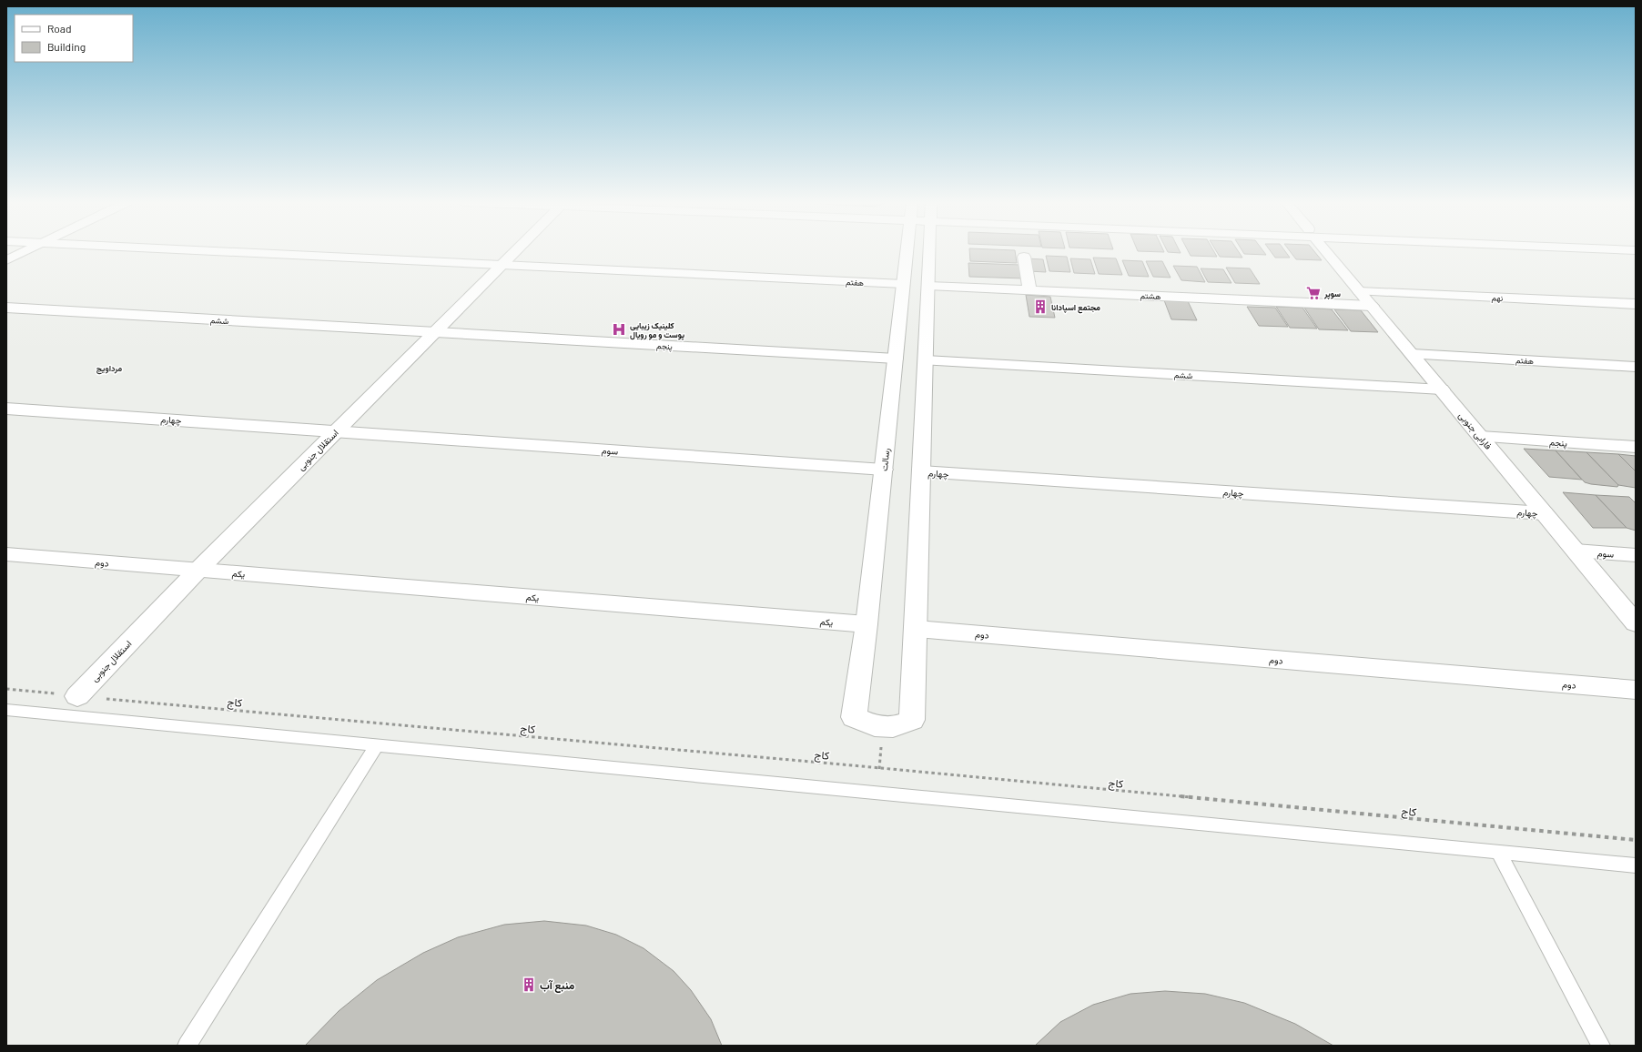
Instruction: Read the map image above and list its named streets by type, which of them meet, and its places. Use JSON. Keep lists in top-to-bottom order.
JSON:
{
  "streets": {
    "street": [
      "هفتم",
      "هشتم",
      "نهم",
      "ششم",
      "پنجم",
      "چهارم",
      "فارابی جنوبی",
      "استقلال جنوبی",
      "سوم",
      "رسالت",
      "دوم",
      "یکم"
    ],
    "path": ["کاج"]
  },
  "crossings": [
    ["هفتم", "فارابی جنوبی"],
    ["هفتم", "استقلال جنوبی"],
    ["هفتم", "رسالت"],
    ["هشتم", "فارابی جنوبی"],
    ["نهم", "فارابی جنوبی"],
    ["ششم", "پنجم"],
    ["ششم", "فارابی جنوبی"],
    ["ششم", "استقلال جنوبی"],
    ["پنجم", "فارابی جنوبی"],
    ["پنجم", "استقلال جنوبی"],
    ["پنجم", "رسالت"],
    ["چهارم", "فارابی جنوبی"],
    ["چهارم", "استقلال جنوبی"],
    ["چهارم", "سوم"],
    ["فارابی جنوبی", "سوم"],
    ["استقلال جنوبی", "سوم"],
    ["استقلال جنوبی", "دوم"],
    ["استقلال جنوبی", "یکم"],
    ["استقلال جنوبی", "کاج"],
    ["سوم", "رسالت"],
    ["رسالت", "دوم"],
    ["رسالت", "یکم"],
    ["دوم", "یکم"]
  ],
  "districts": ["مرداویج"],
  "places": {
    "supermarket": ["سوپر"],
    "building": ["مجتمع اسپادانا", "منبع آب"],
    "hospital": ["کلینیک زیبایی پوست و مو رویال"]
  },
  "legend": ["Road", "Building"]
}
